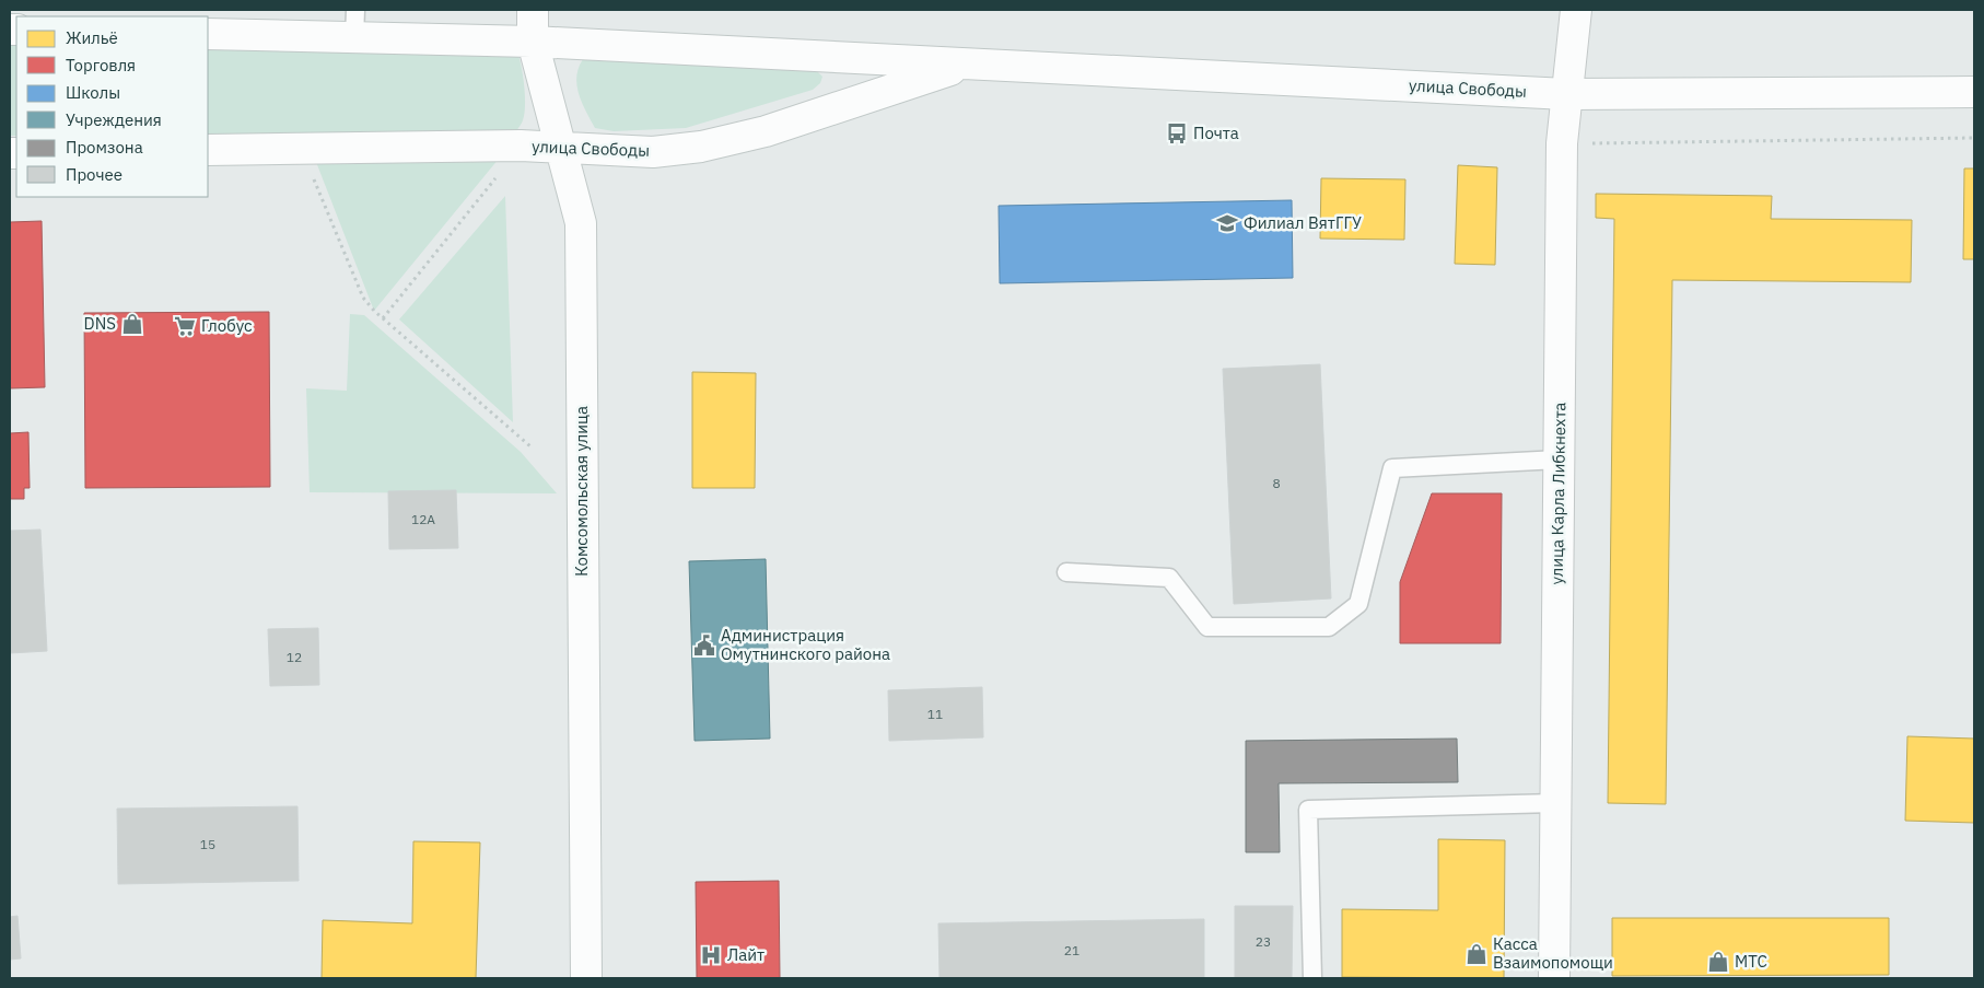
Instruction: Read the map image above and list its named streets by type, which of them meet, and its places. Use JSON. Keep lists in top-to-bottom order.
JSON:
{
  "streets": {
    "street": ["улица Свободы", "Комсомольская улица", "улица Карла Либкнехта"]
  },
  "crossings": [
    ["улица Свободы", "Комсомольская улица"],
    ["улица Свободы", "улица Карла Либкнехта"]
  ],
  "places": {
    "bus stop": ["Почта"],
    "school or university": ["Филиал ВятГГУ"],
    "shop": ["DNS", "Касса Взаимопомощи", "МТС"],
    "supermarket": ["Глобус"],
    "public building": ["Администрация Омутнинского района"],
    "hospital": ["Лайт"]
  },
  "house_numbers": [
    "8",
    "12А",
    "12",
    "11",
    "15",
    "23",
    "21"
  ],
  "legend": [
    "Жильё",
    "Торговля",
    "Школы",
    "Учреждения",
    "Промзона",
    "Прочее"
  ]
}
